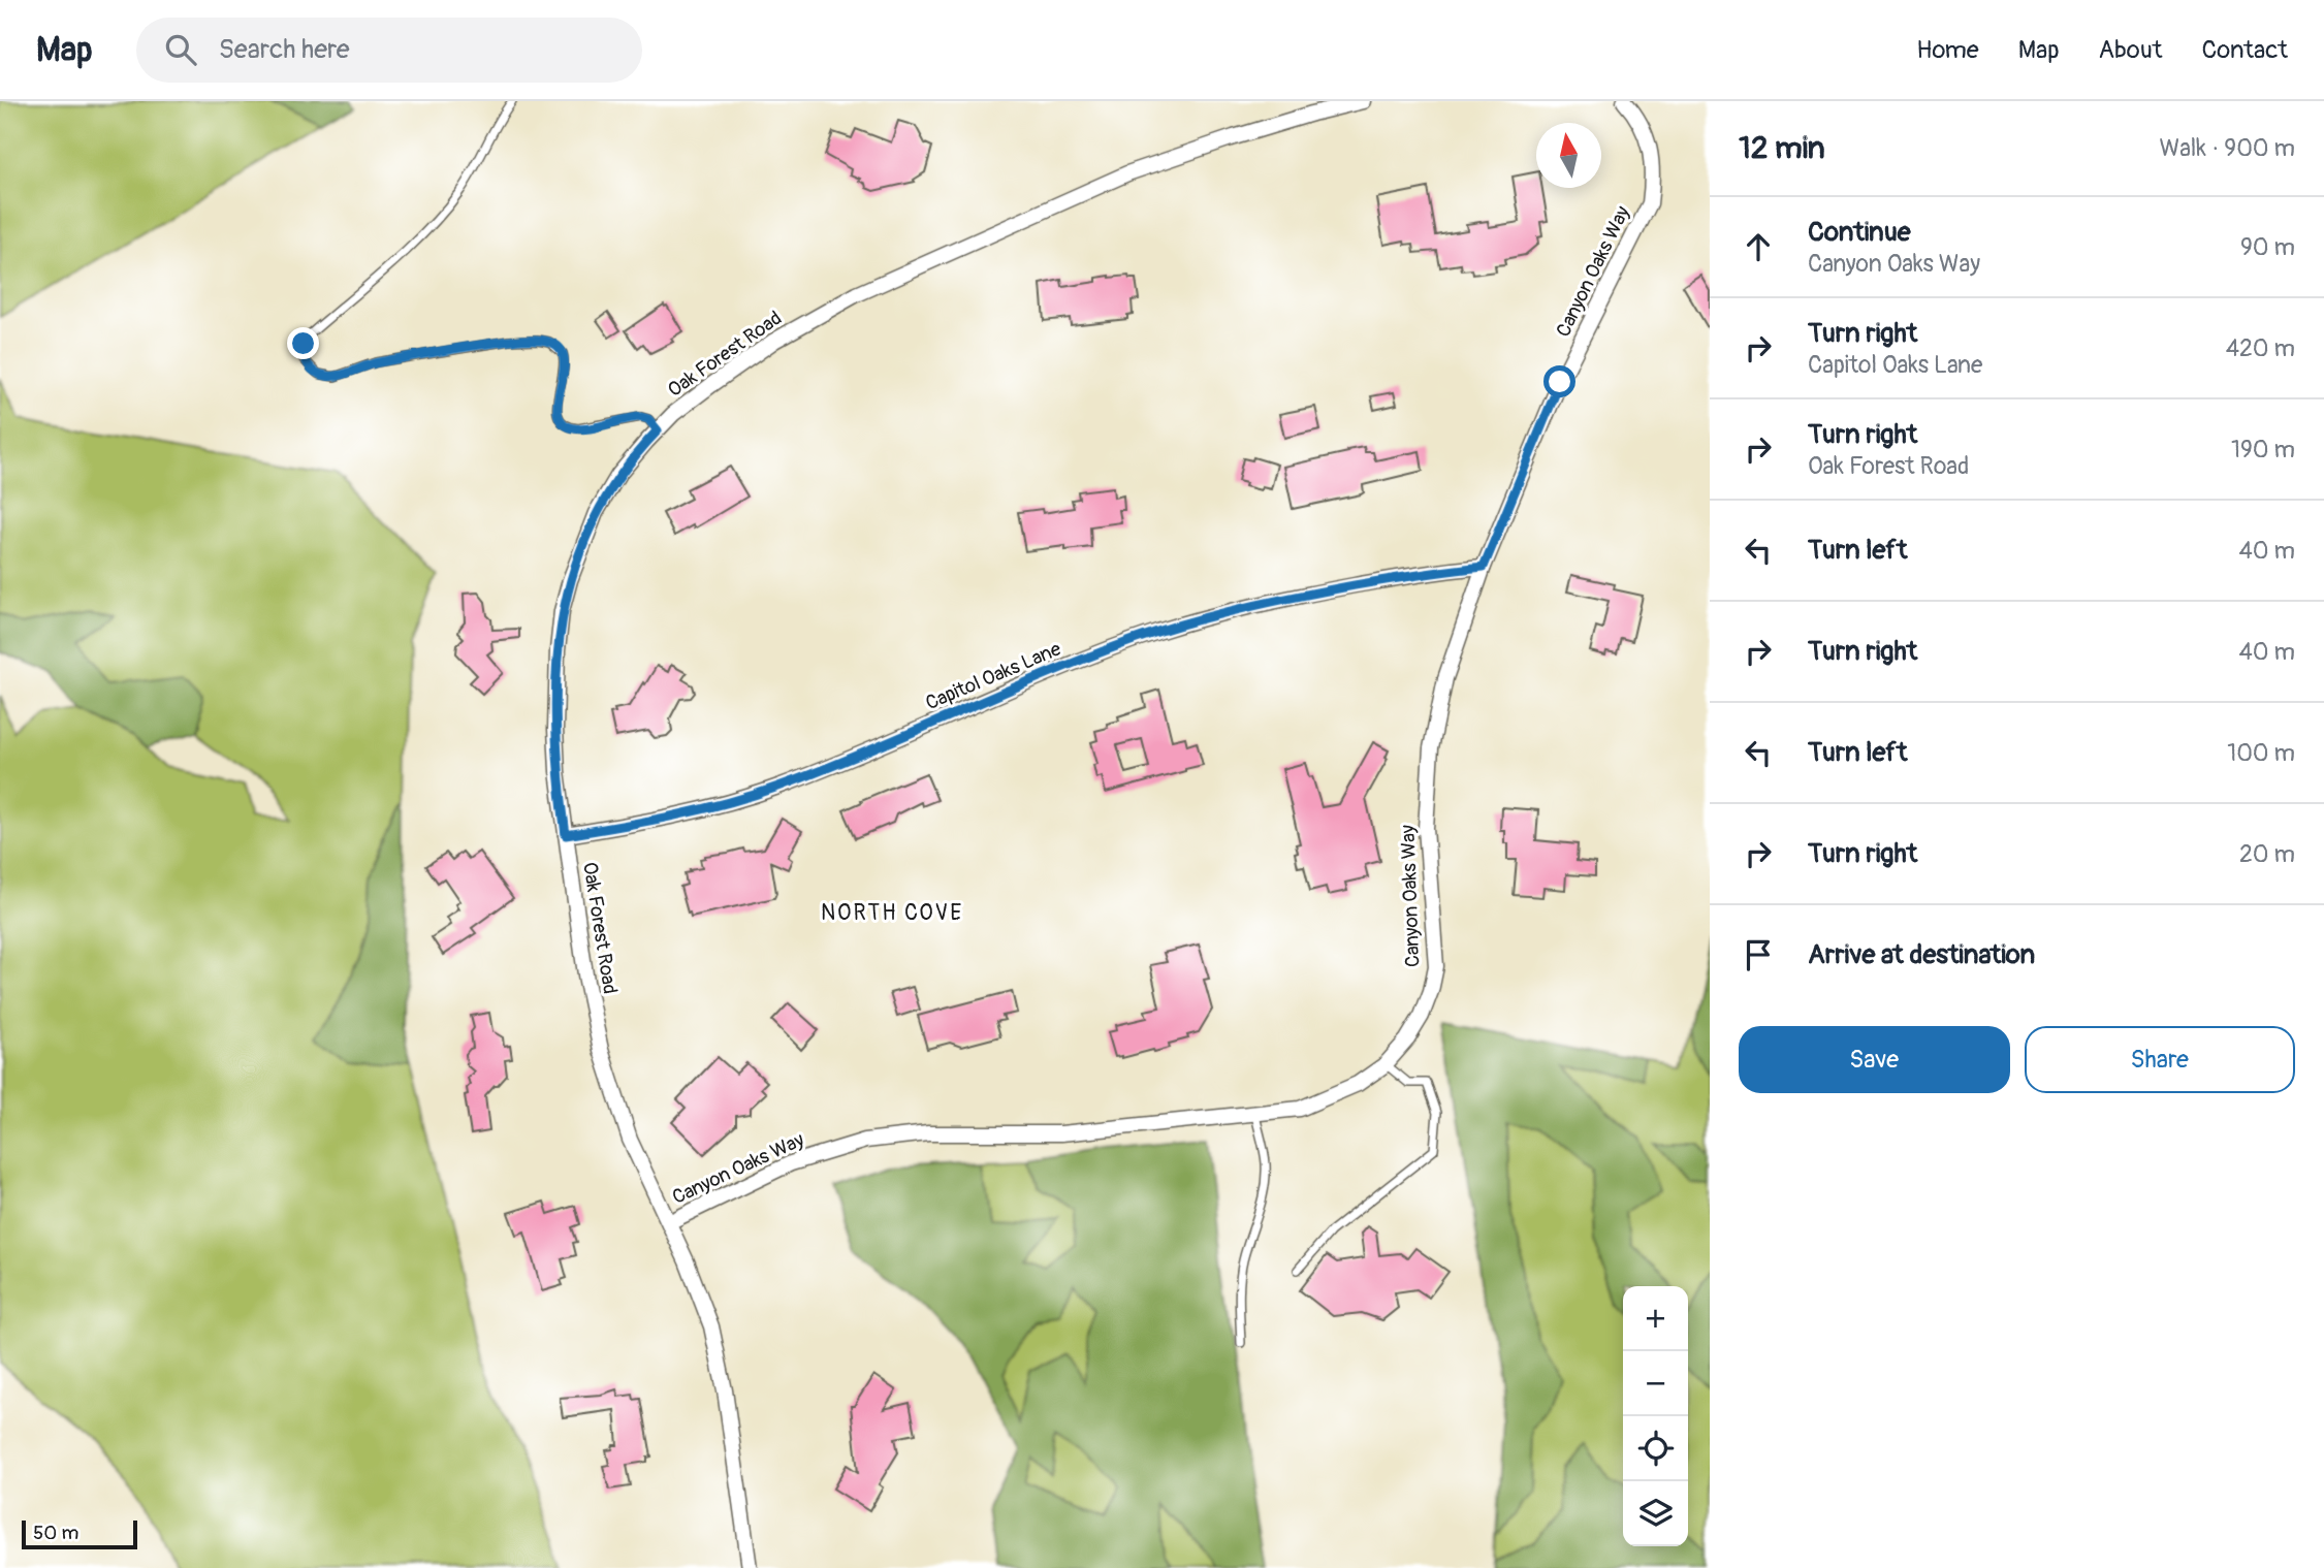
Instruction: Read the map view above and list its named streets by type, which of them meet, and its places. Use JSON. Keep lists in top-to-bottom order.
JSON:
{
  "streets": {
    "street": ["Canyon Oaks Way", "Oak Forest Road", "Capitol Oaks Lane"]
  },
  "crossings": [
    ["Canyon Oaks Way", "Oak Forest Road"],
    ["Canyon Oaks Way", "Capitol Oaks Lane"],
    ["Oak Forest Road", "Capitol Oaks Lane"]
  ],
  "districts": ["NORTH COVE"],
  "scale_bar": "50 m",
  "north": "top",
  "page": {
    "header": "Map",
    "search": "Search here",
    "nav": [
      "Home",
      "Map",
      "About",
      "Contact"
    ],
    "heading": ["12 min", "Walk · 900 m"],
    "list": [
      ["Continue", "Canyon Oaks Way", "90 m"],
      ["Turn right", "Capitol Oaks Lane", "420 m"],
      ["Turn right", "Oak Forest Road", "190 m"],
      ["Turn left", "40 m"],
      ["Turn right", "40 m"],
      ["Turn left", "100 m"],
      ["Turn right", "20 m"],
      "Arrive at destination"
    ],
    "buttons": ["Save", "Share"],
    "map_buttons": ["+", "−"],
    "scale": "50 m"
  }
}
